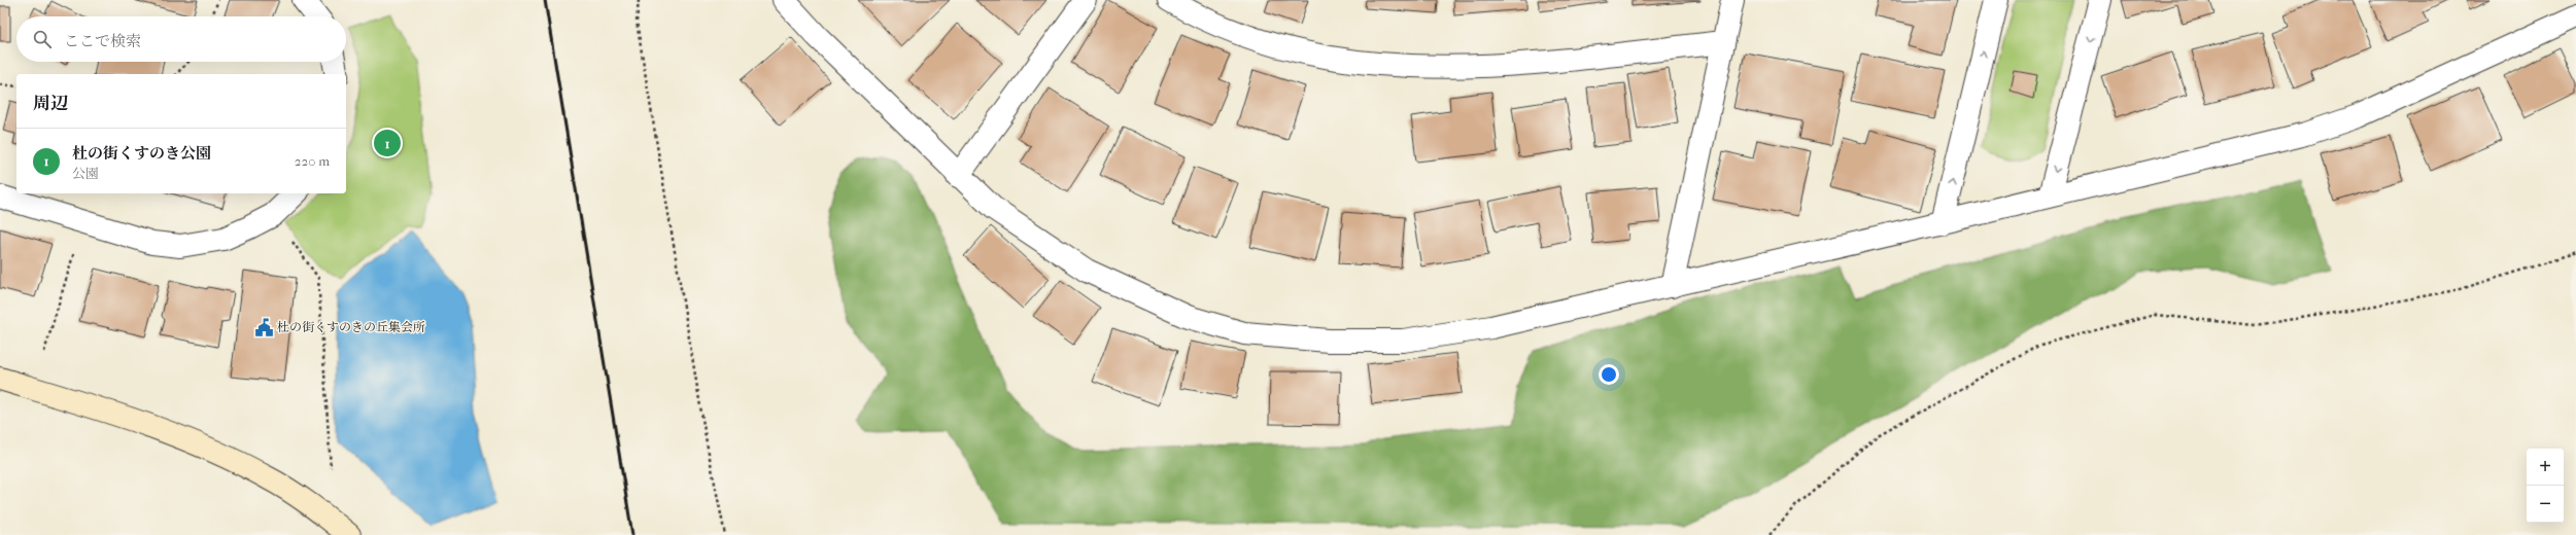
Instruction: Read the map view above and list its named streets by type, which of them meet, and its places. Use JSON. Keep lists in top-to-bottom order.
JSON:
{
  "places": {
    "public building": ["杜の街くすのきの丘集会所"]
  },
  "page": {
    "search": "ここで検索",
    "heading": "周辺",
    "pins": "1",
    "list": [
      {
        "mark": "1",
        "name": "杜の街くすのき公園",
        "note": "公園",
        "value": "220 m"
      }
    ],
    "map_buttons": ["+", "−"]
  }
}
